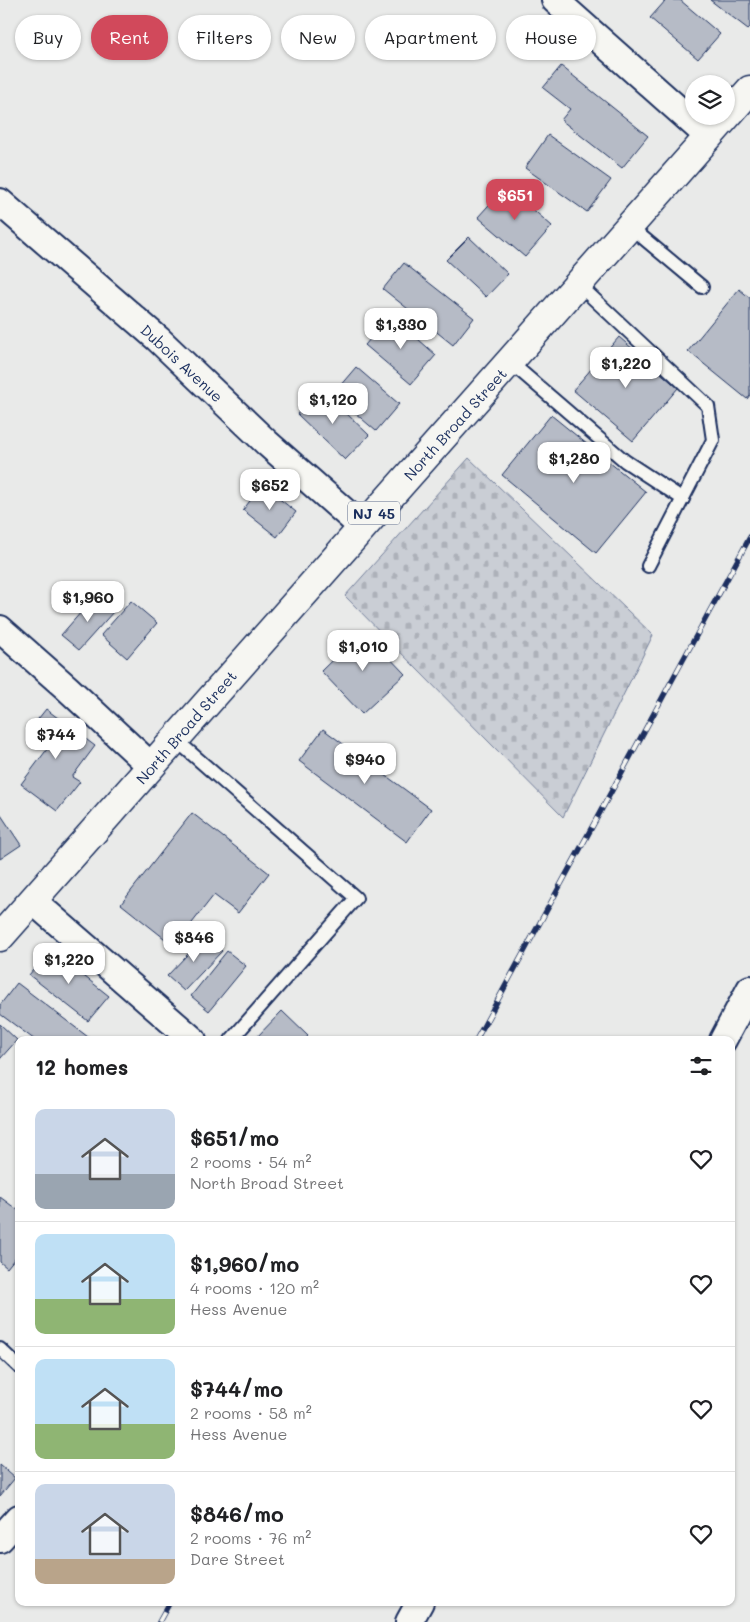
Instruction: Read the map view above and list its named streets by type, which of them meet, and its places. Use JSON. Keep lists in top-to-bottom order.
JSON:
{
  "streets": {
    "main road": ["North Broad Street", "NJ 45"],
    "street": ["Dubois Avenue"]
  },
  "crossings": [
    ["Dubois Avenue", "North Broad Street"]
  ],
  "page": {
    "chip": [
      "Buy",
      "Rent",
      "Filters",
      "New",
      "Apartment",
      "House"
    ],
    "price": [
      "$651",
      "$1,330",
      "$1,220",
      "$1,120",
      "$1,280",
      "$652",
      "$1,960",
      "$1,010",
      "$744",
      "$940",
      "$846",
      "$1,220"
    ],
    "heading": "12 homes",
    "list": [
      {
        "name": "$651/mo",
        "note": "2 rooms · 54 m² · North Broad Street"
      },
      {
        "name": "$1,960/mo",
        "note": "4 rooms · 120 m² · Hess Avenue"
      },
      {
        "name": "$744/mo",
        "note": "2 rooms · 58 m² · Hess Avenue"
      },
      {
        "name": "$846/mo",
        "note": "2 rooms · 76 m² · Dare Street"
      }
    ]
  }
}
